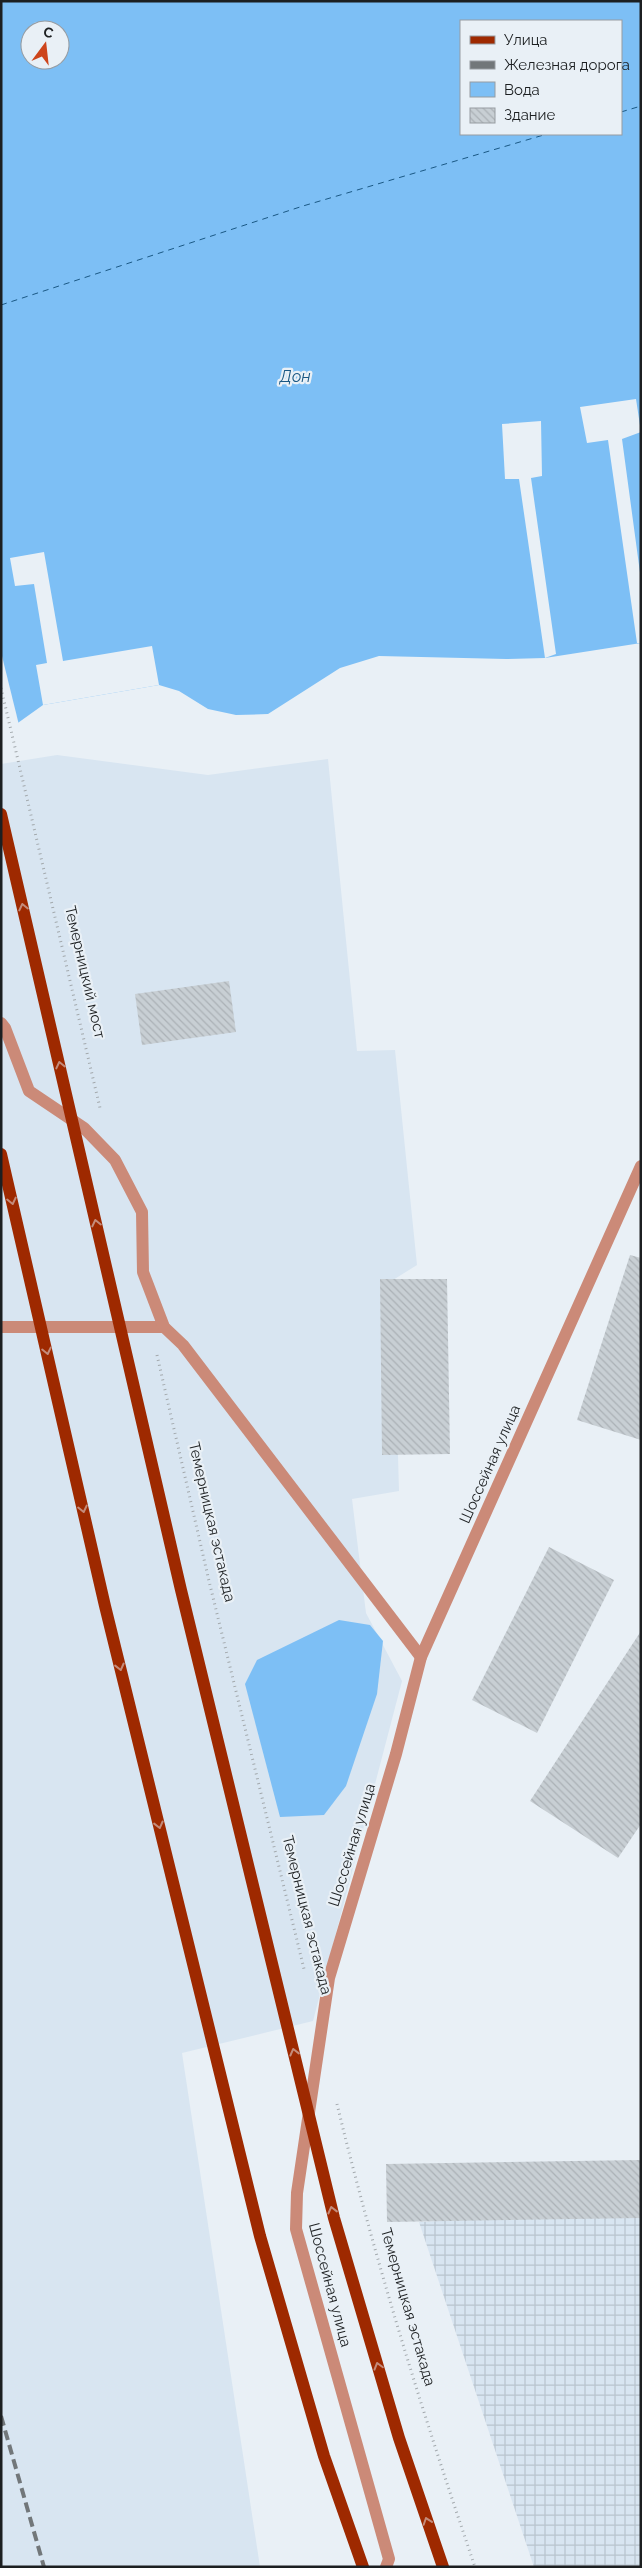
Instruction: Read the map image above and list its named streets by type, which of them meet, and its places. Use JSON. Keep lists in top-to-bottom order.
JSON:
{
  "streets": {
    "street": ["Шоссейная улица"],
    "path": ["Темерницкий мост", "Темерницкая эстакада"]
  },
  "water": ["Дон"],
  "legend": [
    "Улица",
    "Железная дорога",
    "Вода",
    "Здание"
  ],
  "north": "top"
}
